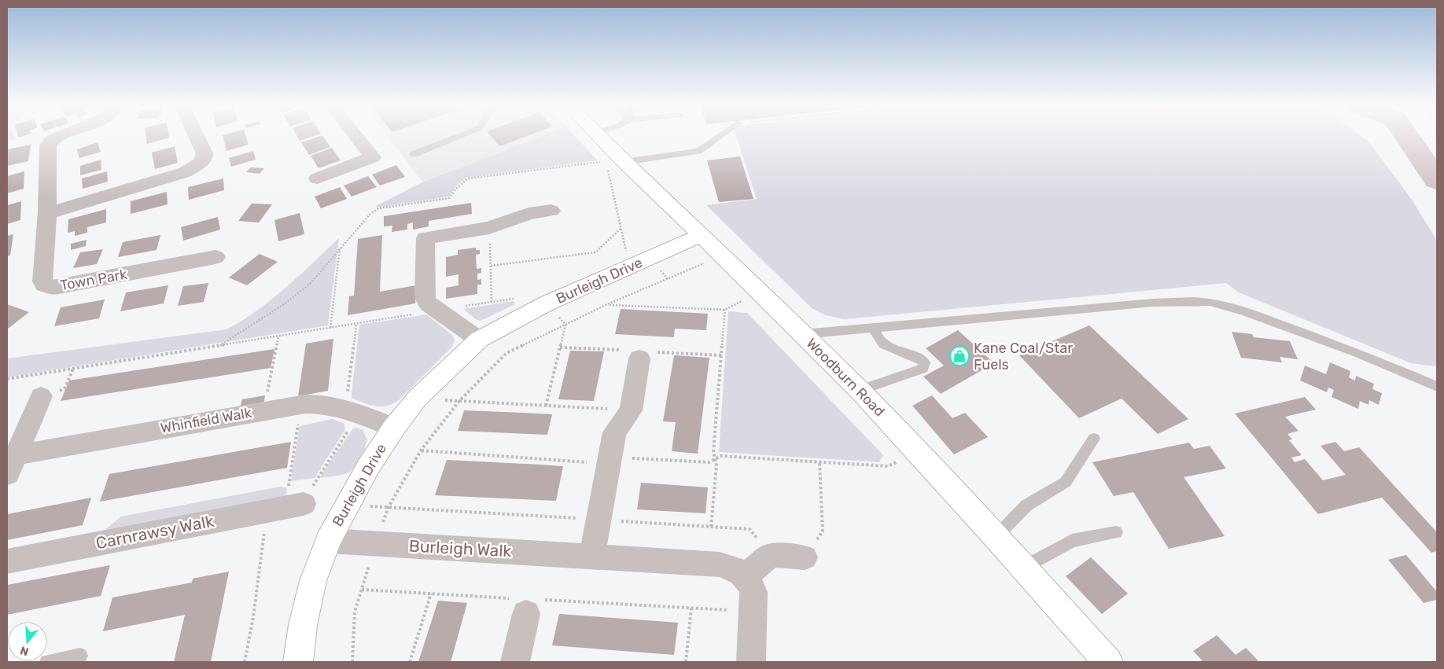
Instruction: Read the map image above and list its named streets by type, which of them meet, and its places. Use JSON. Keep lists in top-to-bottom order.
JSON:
{
  "streets": {
    "street": [
      "Town Park",
      "Burleigh Drive",
      "Woodburn Road",
      "Whinfield Walk",
      "Carnrawsy Walk",
      "Burleigh Walk"
    ]
  },
  "crossings": [
    ["Burleigh Drive", "Woodburn Road"],
    ["Burleigh Drive", "Whinfield Walk"],
    ["Burleigh Drive", "Burleigh Walk"]
  ],
  "places": {
    "shop": ["Kane Coal/Star Fuels"]
  },
  "north": "bottom"
}
